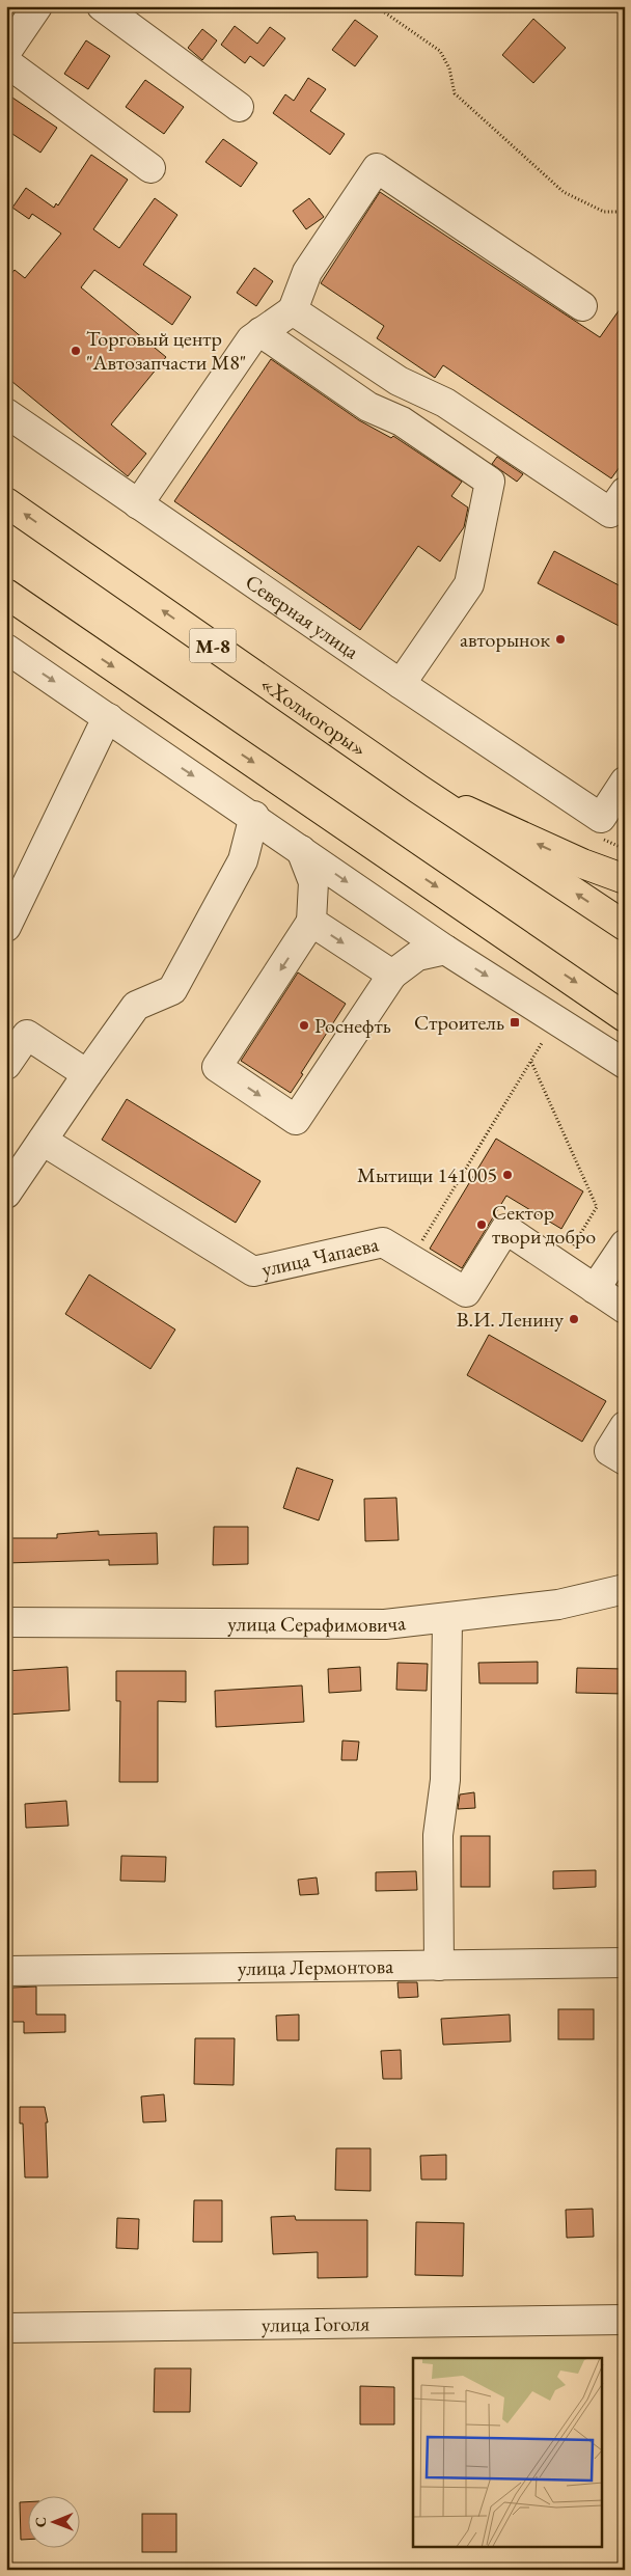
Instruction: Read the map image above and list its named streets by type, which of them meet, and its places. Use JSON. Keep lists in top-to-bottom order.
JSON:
{
  "streets": {
    "main road": ["М-8", "«Холмогоры»"],
    "street": [
      "Северная улица",
      "улица Чапаева",
      "улица Серафимовича",
      "улица Лермонтова",
      "улица Гоголя"
    ]
  },
  "places": {
    "other": [
      "Торговый центр \"Автозапчасти М8\"",
      "авторынок",
      "Роснефть",
      "Мытищи 141005",
      "Сектор твори добро",
      "В.И. Ленину"
    ],
    "transit": ["Строитель"]
  },
  "north": "left"
}
